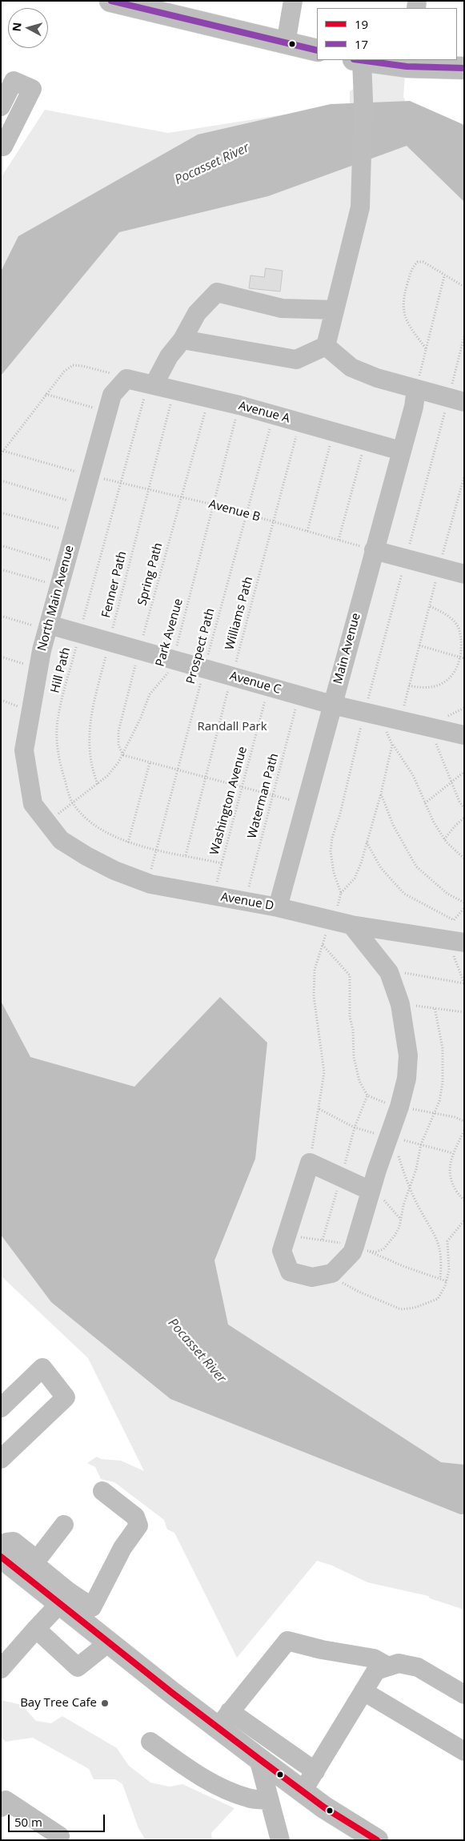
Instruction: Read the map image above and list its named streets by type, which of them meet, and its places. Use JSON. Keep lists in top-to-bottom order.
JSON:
{
  "streets": {
    "street": [
      "Avenue A",
      "North Main Avenue",
      "Main Avenue",
      "Avenue C",
      "Avenue D"
    ],
    "path": [
      "Avenue B",
      "Spring Path",
      "Fenner Path",
      "Williams Path",
      "Park Avenue",
      "Prospect Path",
      "Hill Path",
      "Waterman Path",
      "Washington Avenue"
    ]
  },
  "crossings": [
    ["Avenue A", "Spring Path"],
    ["Avenue A", "Fenner Path"],
    ["Avenue A", "North Main Avenue"],
    ["Avenue A", "Williams Path"],
    ["Avenue A", "Park Avenue"],
    ["Avenue A", "Prospect Path"],
    ["Avenue A", "Main Avenue"],
    ["Avenue A", "Hill Path"],
    ["Avenue B", "Spring Path"],
    ["Avenue B", "Fenner Path"],
    ["Avenue B", "North Main Avenue"],
    ["Avenue B", "Williams Path"],
    ["Avenue B", "Park Avenue"],
    ["Avenue B", "Prospect Path"],
    ["Avenue B", "Main Avenue"],
    ["Avenue B", "Hill Path"],
    ["Spring Path", "Park Avenue"],
    ["Spring Path", "Avenue C"],
    ["Fenner Path", "Park Avenue"],
    ["Fenner Path", "Avenue C"],
    ["North Main Avenue", "Park Avenue"],
    ["North Main Avenue", "Avenue C"],
    ["North Main Avenue", "Avenue D"],
    ["Williams Path", "Hill Path"],
    ["Williams Path", "Avenue C"],
    ["Park Avenue", "Hill Path"],
    ["Park Avenue", "Avenue C"],
    ["Park Avenue", "Avenue D"],
    ["Prospect Path", "Hill Path"],
    ["Prospect Path", "Avenue C"],
    ["Prospect Path", "Avenue D"],
    ["Main Avenue", "Avenue C"],
    ["Main Avenue", "Avenue D"],
    ["Hill Path", "Avenue C"],
    ["Hill Path", "Washington Avenue"],
    ["Avenue C", "Waterman Path"],
    ["Avenue C", "Washington Avenue"],
    ["Waterman Path", "Avenue D"],
    ["Washington Avenue", "Avenue D"]
  ],
  "water": ["Pocasset River"],
  "parks": ["Randall Park"],
  "places": ["Bay Tree Cafe"],
  "lines": ["transit line 17", "transit line 19"],
  "legend": ["19", "17"],
  "scale_bar": "50 m",
  "north": "left"
}
